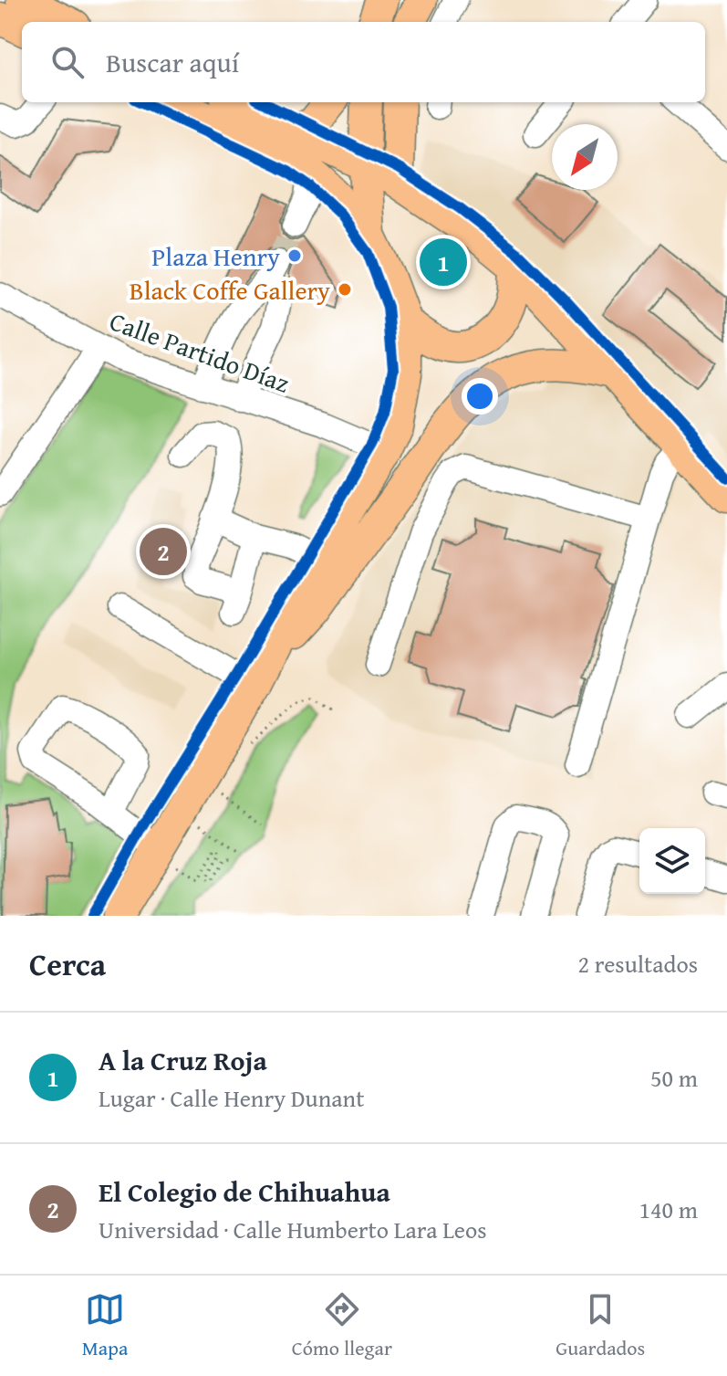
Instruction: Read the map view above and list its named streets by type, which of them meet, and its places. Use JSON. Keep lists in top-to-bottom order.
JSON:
{
  "streets": {
    "street": ["Calle Partido Díaz"]
  },
  "places": ["Plaza Henry", "Black Coffe Gallery"],
  "north": "bottom left",
  "page": {
    "search": "Buscar aquí",
    "pins": ["1", "2"],
    "heading": ["Cerca", "2 resultados"],
    "list": [
      {
        "mark": "1",
        "name": "A la Cruz Roja",
        "note": "Lugar · Calle Henry Dunant",
        "value": "50 m"
      },
      {
        "mark": "2",
        "name": "El Colegio de Chihuahua",
        "note": "Universidad · Calle Humberto Lara Leos",
        "value": "140 m"
      }
    ],
    "nav": ["Mapa", "Cómo llegar", "Guardados"]
  }
}
